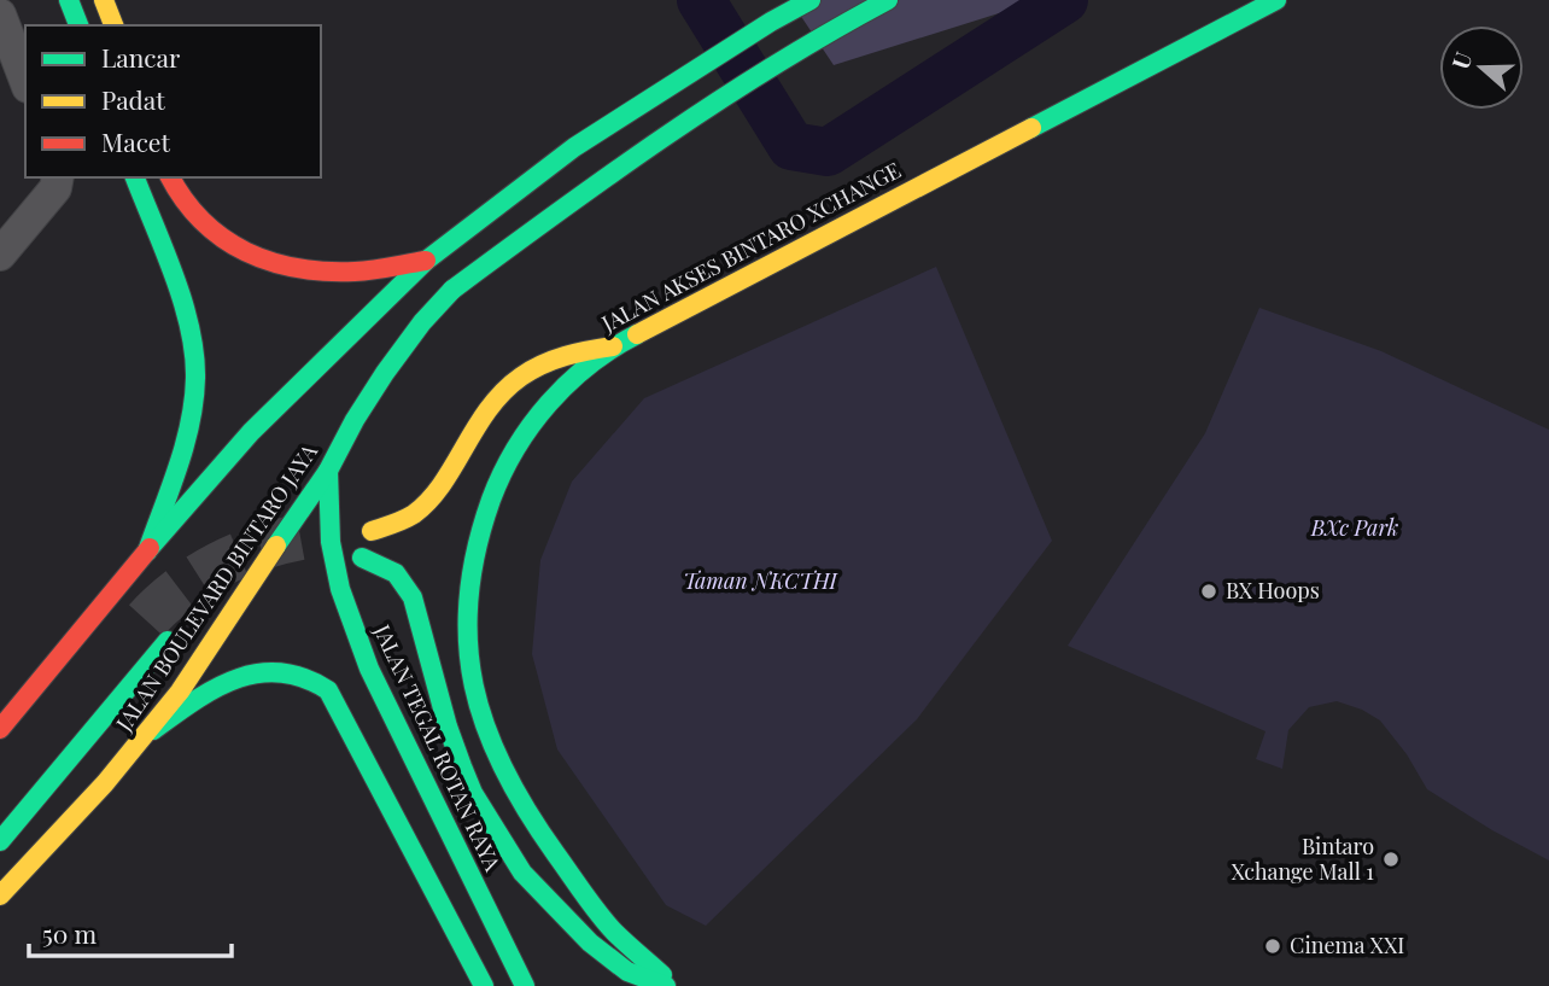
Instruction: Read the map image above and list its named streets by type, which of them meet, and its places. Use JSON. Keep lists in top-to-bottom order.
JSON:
{
  "streets": {
    "main road": ["JALAN AKSES BINTARO XCHANGE", "JALAN BOULEVARD BINTARO JAYA", "JALAN TEGAL ROTAN RAYA"]
  },
  "crossings": [
    ["JALAN BOULEVARD BINTARO JAYA", "JALAN TEGAL ROTAN RAYA"]
  ],
  "parks": ["BXc Park", "Taman NKCTHI"],
  "places": ["BX Hoops", "Bintaro Xchange Mall 1", "Cinema XXI"],
  "legend": ["Lancar", "Padat", "Macet"],
  "scale_bar": "50 m",
  "north": "left"
}
